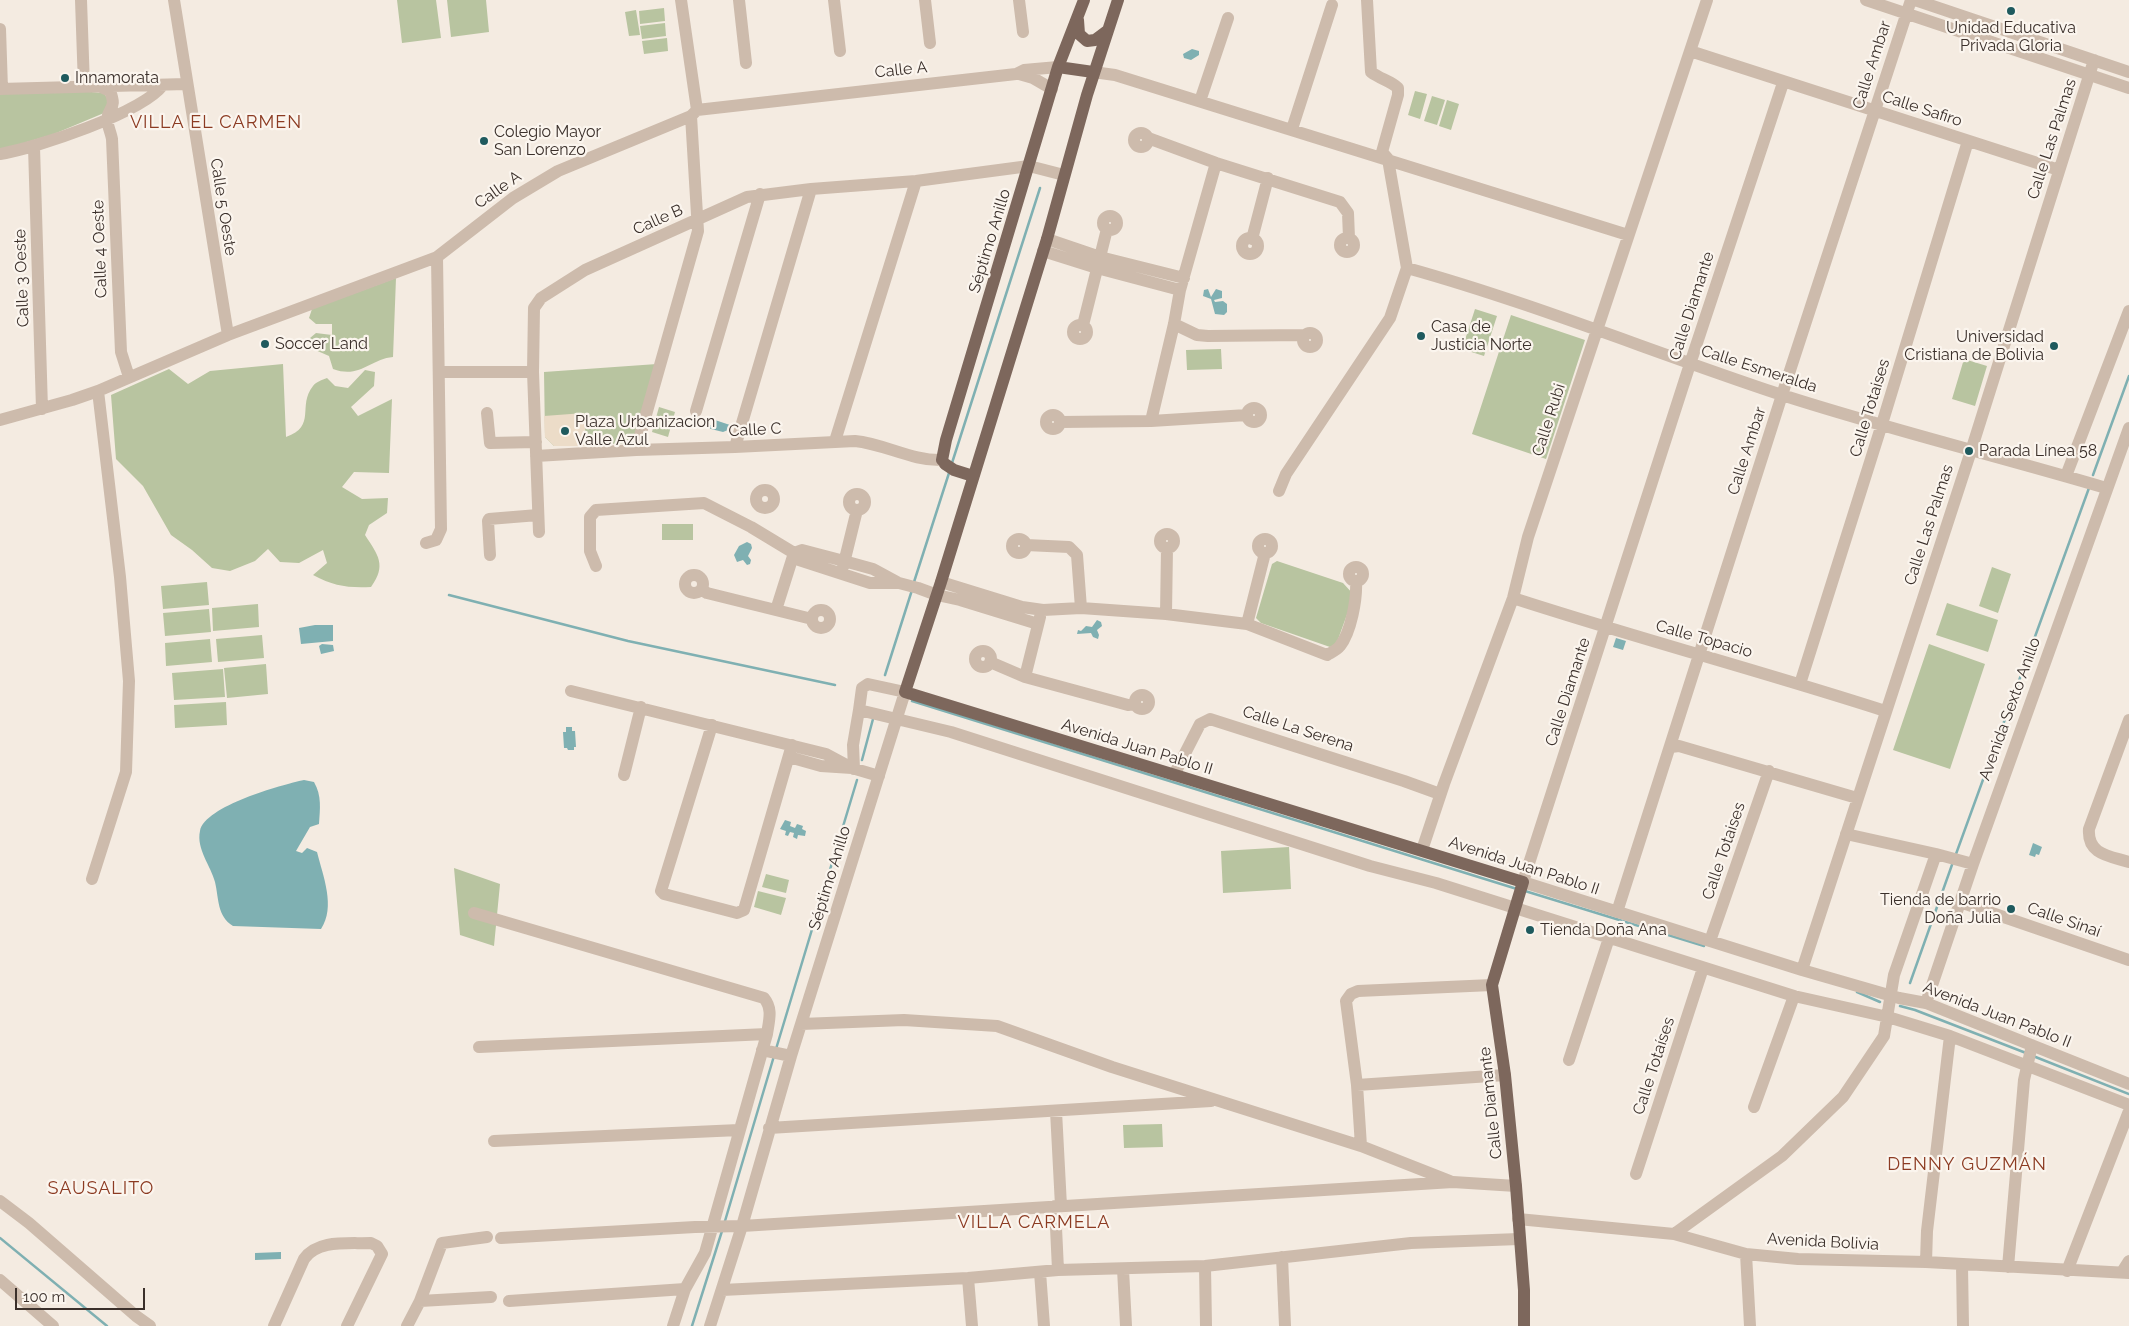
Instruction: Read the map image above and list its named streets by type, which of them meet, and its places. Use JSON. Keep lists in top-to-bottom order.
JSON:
{
  "streets": {
    "main road": ["Séptimo Anillo", "Calle Diamante", "Avenida Juan Pablo II"],
    "street": [
      "Calle Ambar",
      "Calle A",
      "Calle Safiro",
      "Calle Las Palmas",
      "Calle 5 Oeste",
      "Calle B",
      "Calle 4 Oeste",
      "Calle 3 Oeste",
      "Calle Esmeralda",
      "Calle Totaises",
      "Calle Rubi",
      "Calle C",
      "Calle Topacio",
      "Avenida Sexto Anillo",
      "Calle La Serena",
      "Calle Sinaí",
      "Calle Totaíses",
      "Avenida Bolivia"
    ]
  },
  "crossings": [
    ["Calle Ambar", "Calle Safiro"],
    ["Calle Ambar", "Calle Esmeralda"],
    ["Calle Ambar", "Calle Topacio"],
    ["Calle Ambar", "Avenida Juan Pablo II"],
    ["Calle A", "Calle 5 Oeste"],
    ["Calle A", "Séptimo Anillo"],
    ["Calle A", "Calle 4 Oeste"],
    ["Calle A", "Calle 3 Oeste"],
    ["Calle Safiro", "Calle Las Palmas"],
    ["Calle Safiro", "Calle Diamante"],
    ["Calle Safiro", "Calle Totaises"],
    ["Calle Safiro", "Calle Rubi"],
    ["Calle Las Palmas", "Calle Esmeralda"],
    ["Calle Las Palmas", "Calle Topacio"],
    ["Calle Las Palmas", "Avenida Juan Pablo II"],
    ["Calle B", "Séptimo Anillo"],
    ["Calle B", "Calle C"],
    ["Séptimo Anillo", "Calle C"],
    ["Séptimo Anillo", "Avenida Juan Pablo II"],
    ["Calle Diamante", "Calle Esmeralda"],
    ["Calle Diamante", "Calle Topacio"],
    ["Calle Diamante", "Avenida Juan Pablo II"],
    ["Calle Diamante", "Avenida Bolivia"],
    ["Calle Esmeralda", "Calle Totaises"],
    ["Calle Esmeralda", "Calle Rubi"],
    ["Calle Esmeralda", "Avenida Sexto Anillo"],
    ["Calle Totaises", "Calle Topacio"],
    ["Calle Totaises", "Avenida Juan Pablo II"],
    ["Calle Rubi", "Calle Topacio"],
    ["Calle Rubi", "Calle La Serena"],
    ["Calle Rubi", "Avenida Juan Pablo II"],
    ["Avenida Sexto Anillo", "Avenida Juan Pablo II"],
    ["Avenida Sexto Anillo", "Calle Sinaí"],
    ["Calle La Serena", "Avenida Juan Pablo II"]
  ],
  "districts": [
    "VILLA EL CARMEN",
    "DENNY GUZMÁN",
    "SAUSALITO",
    "VILLA CARMELA"
  ],
  "places": [
    "Unidad Educativa Privada Gloria",
    "Innamorata",
    "Colegio Mayor San Lorenzo",
    "Casa de Justicia Norte",
    "Soccer Land",
    "Universidad Cristiana de Bolivia",
    "Plaza Urbanizacion Valle Azul",
    "Parada Línea 58",
    "Tienda de barrio Doña Julia",
    "Tienda Doña Ana"
  ],
  "scale_bar": "100 m"
}
